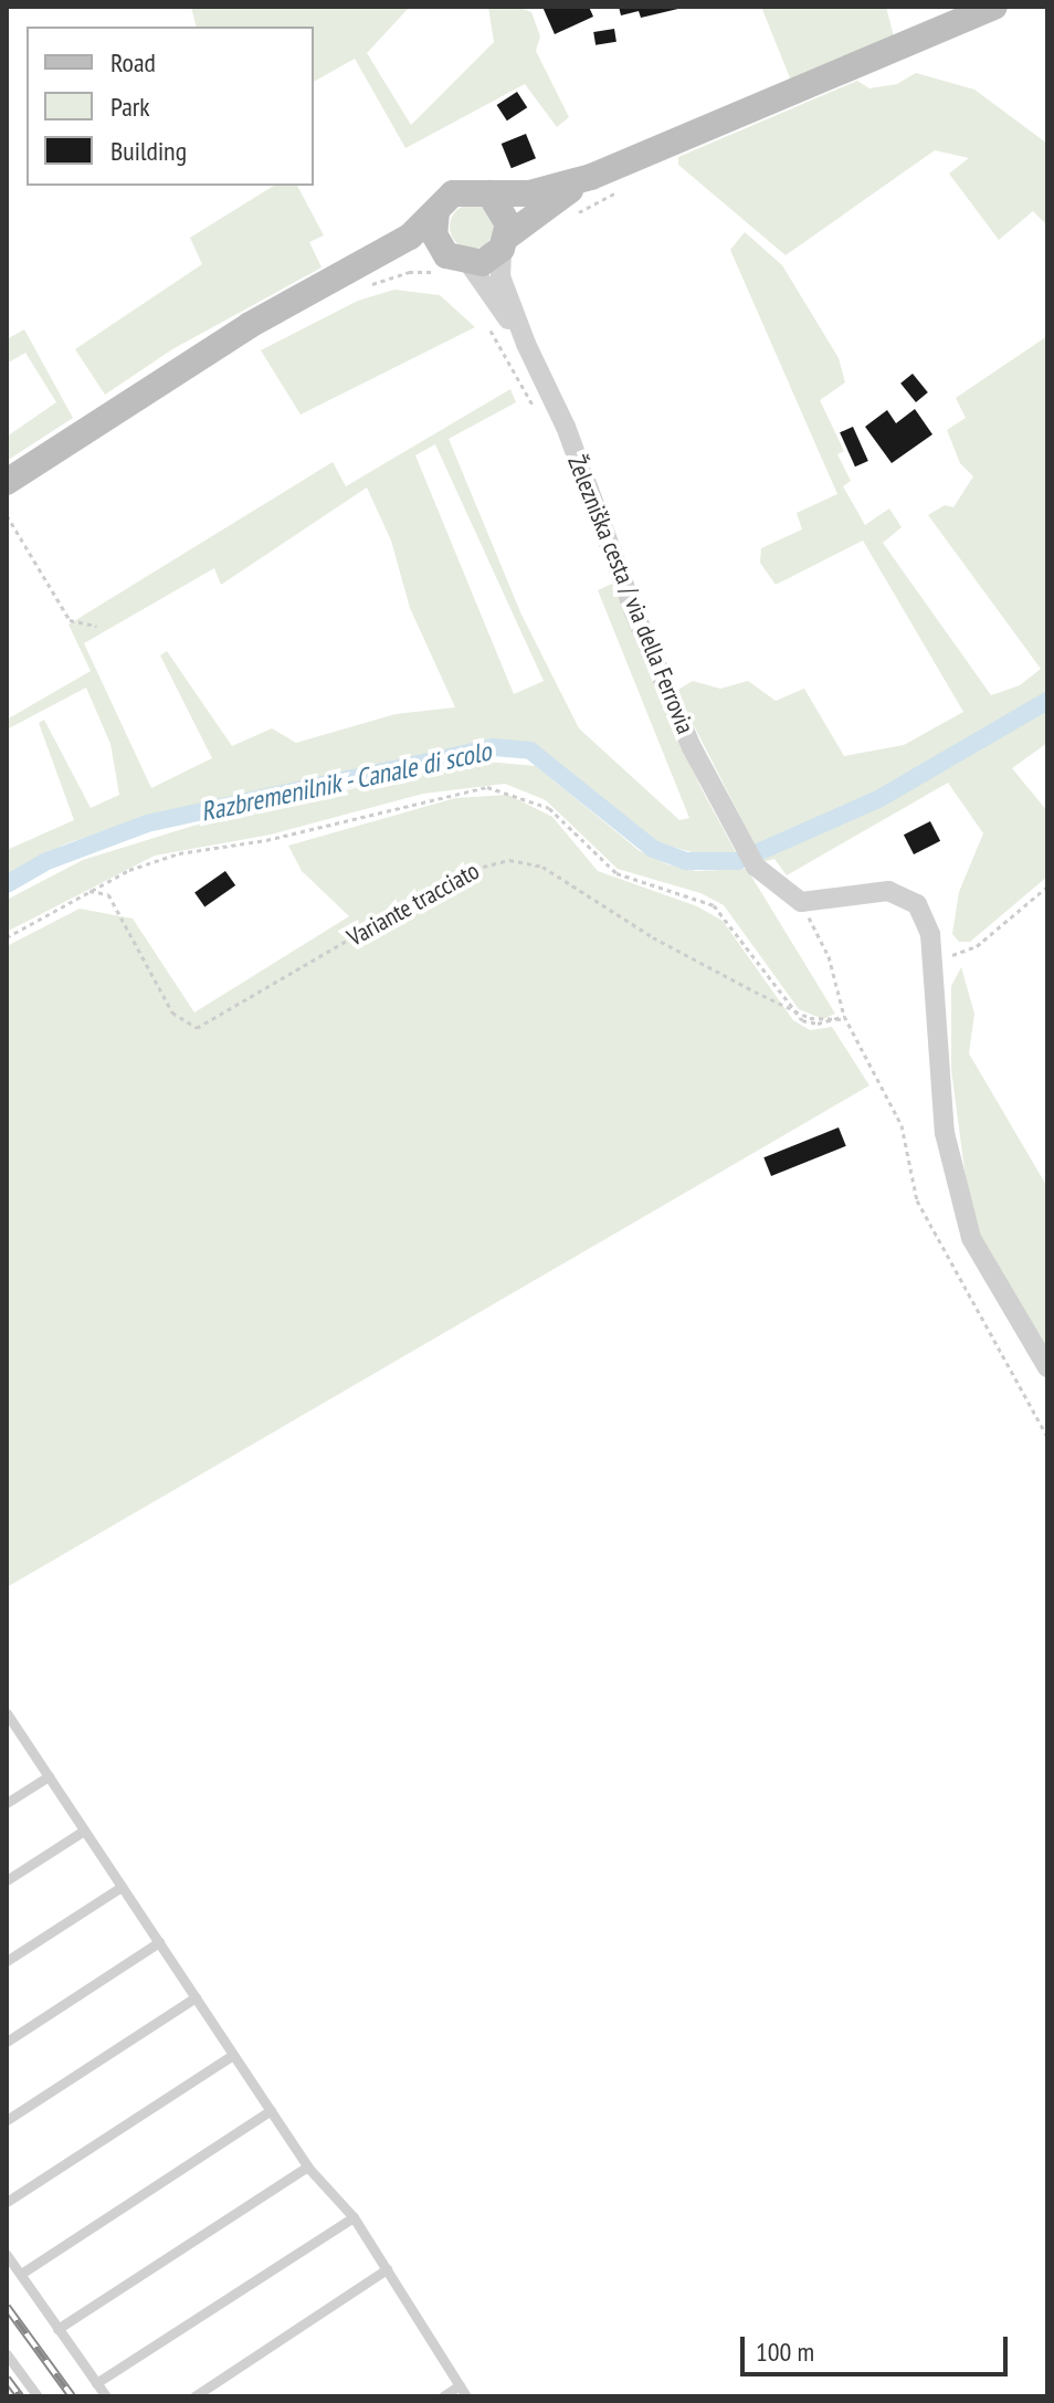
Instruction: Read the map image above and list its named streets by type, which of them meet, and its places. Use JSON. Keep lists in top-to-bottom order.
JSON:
{
  "streets": {
    "street": ["Železniška cesta / via della Ferrovia"],
    "path": ["Variante tracciato"]
  },
  "water": ["Razbremenilnik - Canale di scolo"],
  "legend": ["Road", "Park", "Building"],
  "scale_bar": "100 m"
}
